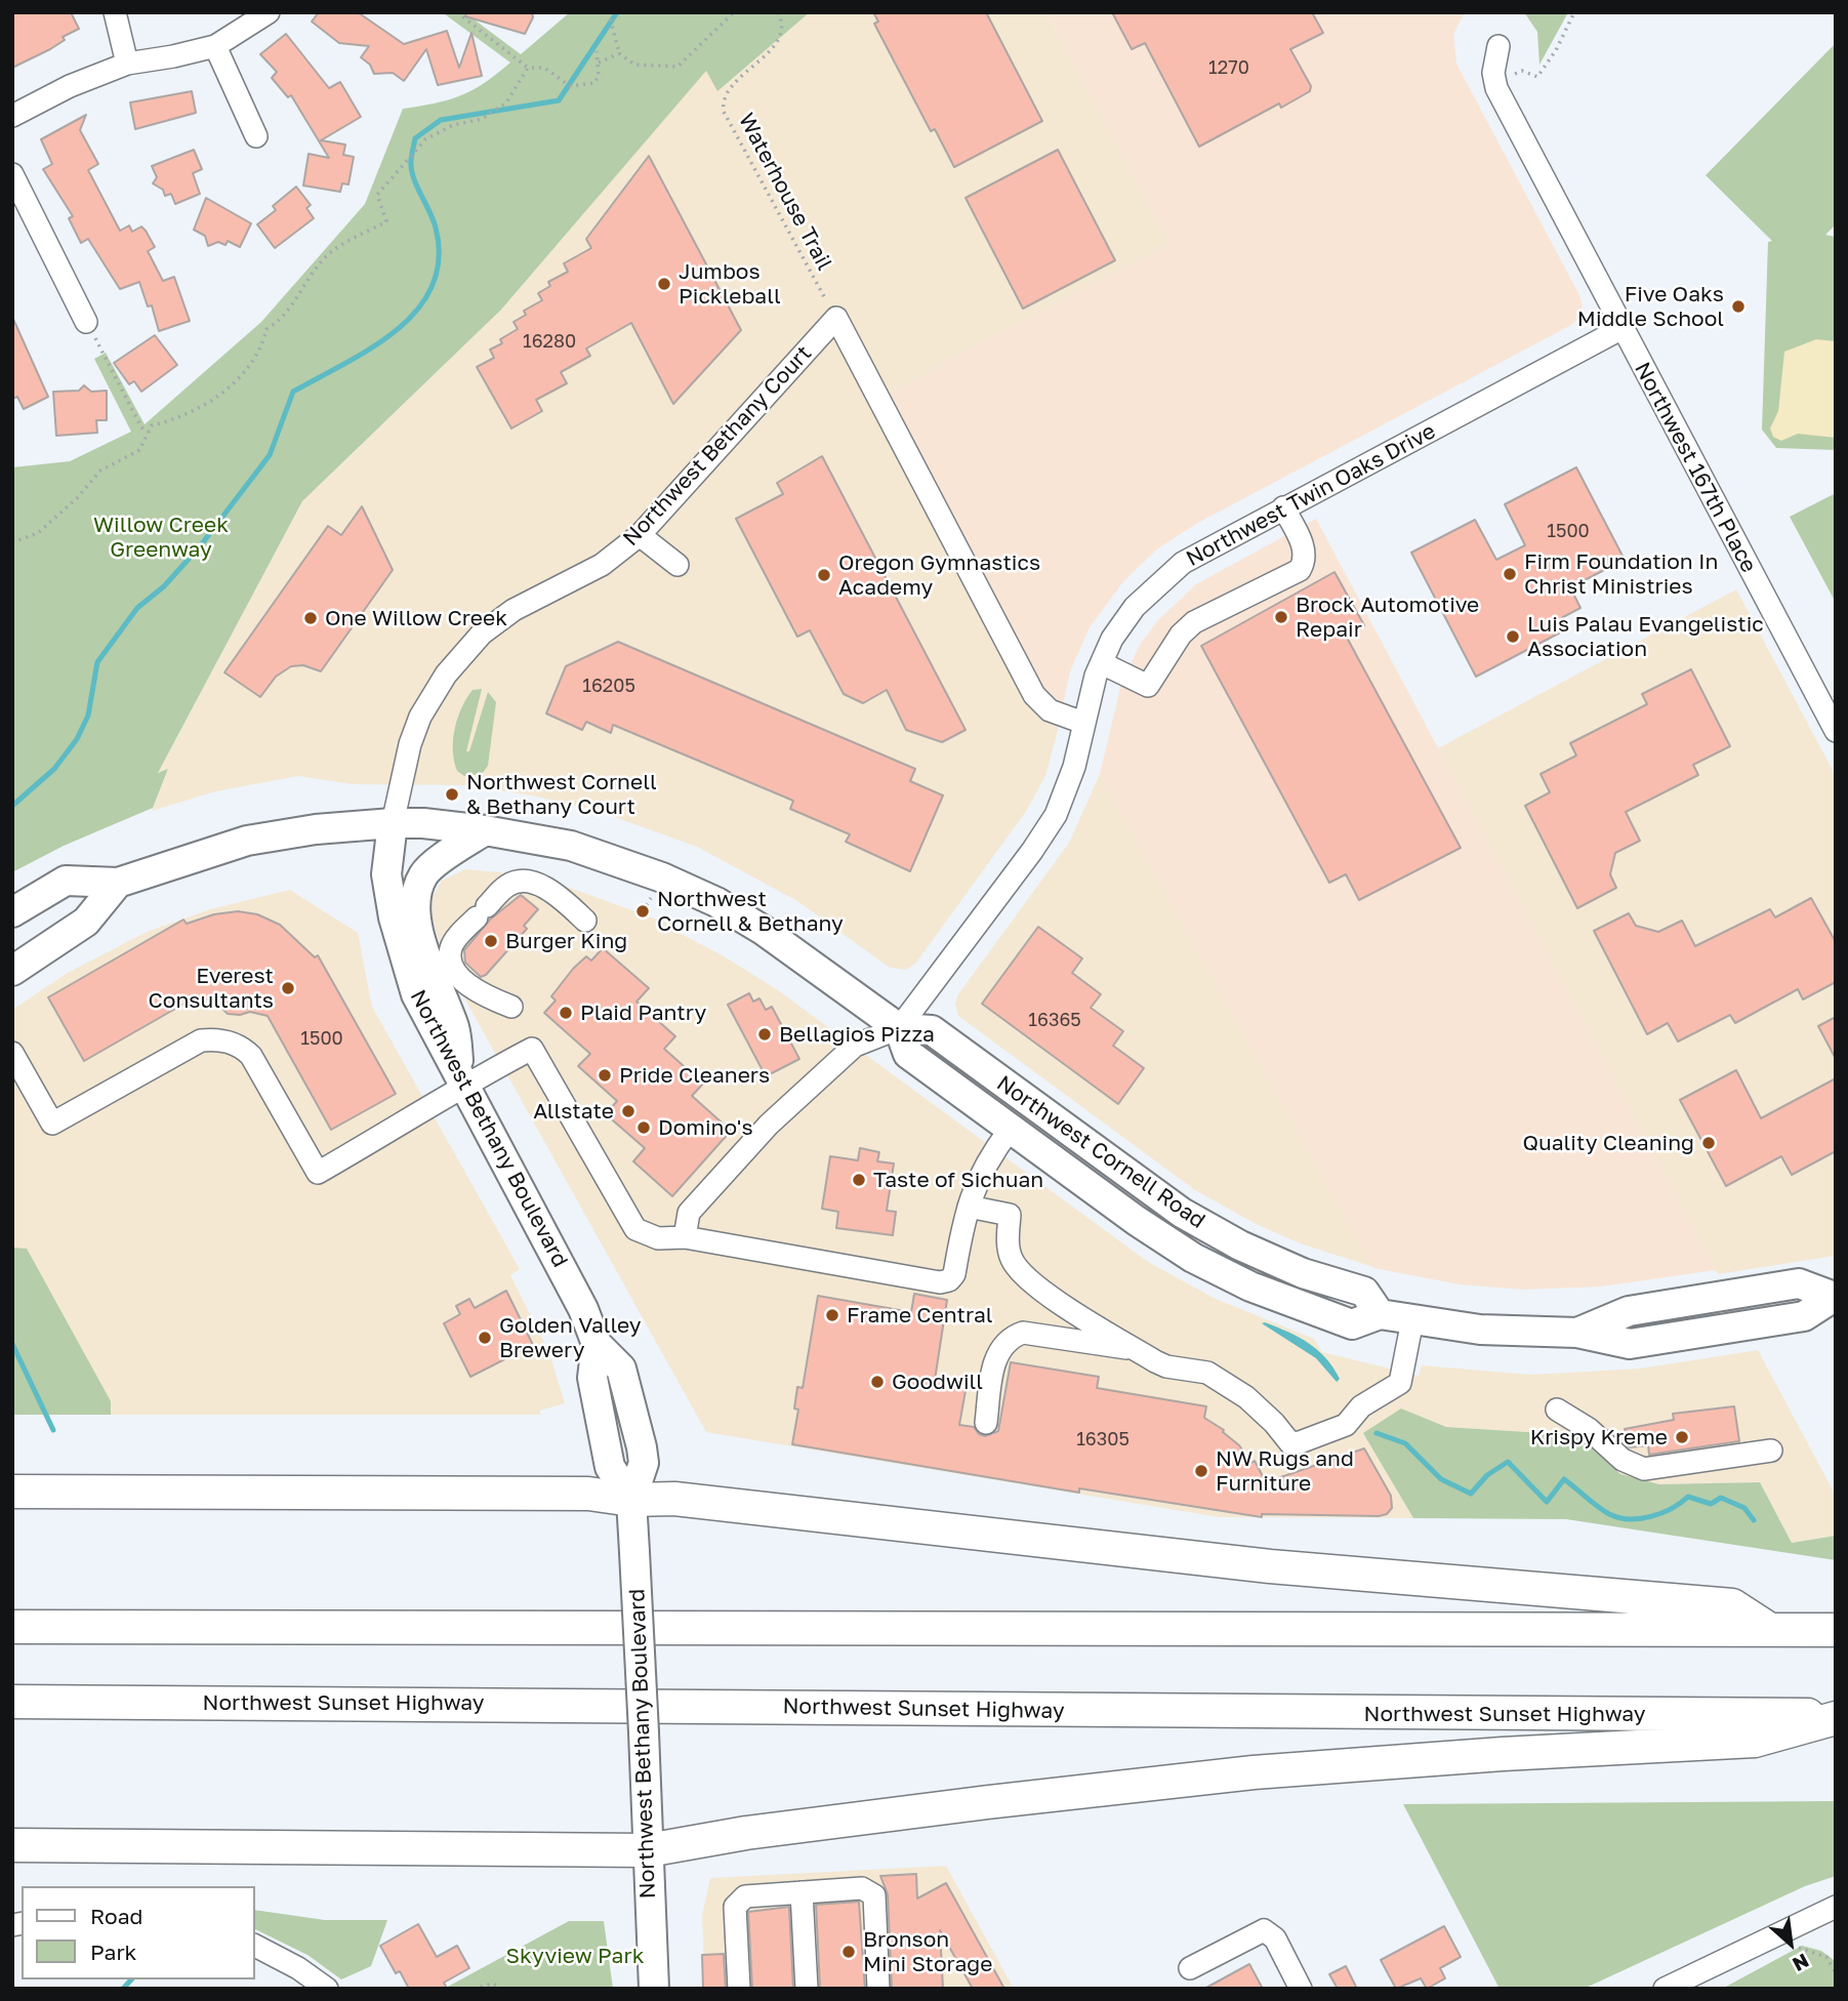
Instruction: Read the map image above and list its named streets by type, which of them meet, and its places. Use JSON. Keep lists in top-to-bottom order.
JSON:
{
  "streets": {
    "highway": ["Northwest Sunset Highway"],
    "main road": ["Northwest Bethany Boulevard", "Northwest Cornell Road"],
    "street": ["Northwest Bethany Court", "Northwest 167th Place", "Northwest Twin Oaks Drive"],
    "path": ["Waterhouse Trail"]
  },
  "crossings": [
    ["Waterhouse Trail", "Northwest Bethany Court"],
    ["Northwest Bethany Court", "Northwest Bethany Boulevard"],
    ["Northwest Bethany Court", "Northwest Cornell Road"],
    ["Northwest 167th Place", "Northwest Twin Oaks Drive"],
    ["Northwest Twin Oaks Drive", "Northwest Cornell Road"],
    ["Northwest Bethany Boulevard", "Northwest Cornell Road"]
  ],
  "parks": ["Willow Creek Greenway", "Skyview Park"],
  "places": [
    "Jumbos Pickleball",
    "Five Oaks Middle School",
    "Firm Foundation In Christ Ministries",
    "Oregon Gymnastics Academy",
    "Brock Automotive Repair",
    "One Willow Creek",
    "Luis Palau Evangelistic Association",
    "Northwest Cornell & Bethany Court",
    "Northwest Cornell & Bethany",
    "Burger King",
    "Everest Consultants",
    "Plaid Pantry",
    "Bellagios Pizza",
    "Pride Cleaners",
    "Allstate",
    "Domino's",
    "Quality Cleaning",
    "Taste of Sichuan",
    "Frame Central",
    "Golden Valley Brewery",
    "Goodwill",
    "Krispy Kreme",
    "NW Rugs and Furniture",
    "Bronson Mini Storage"
  ],
  "house_numbers": [
    "1270",
    "16280",
    "1500",
    "16205",
    "16365",
    "1500",
    "16305"
  ],
  "legend": ["Road", "Park"],
  "north": "bottom right"
}
